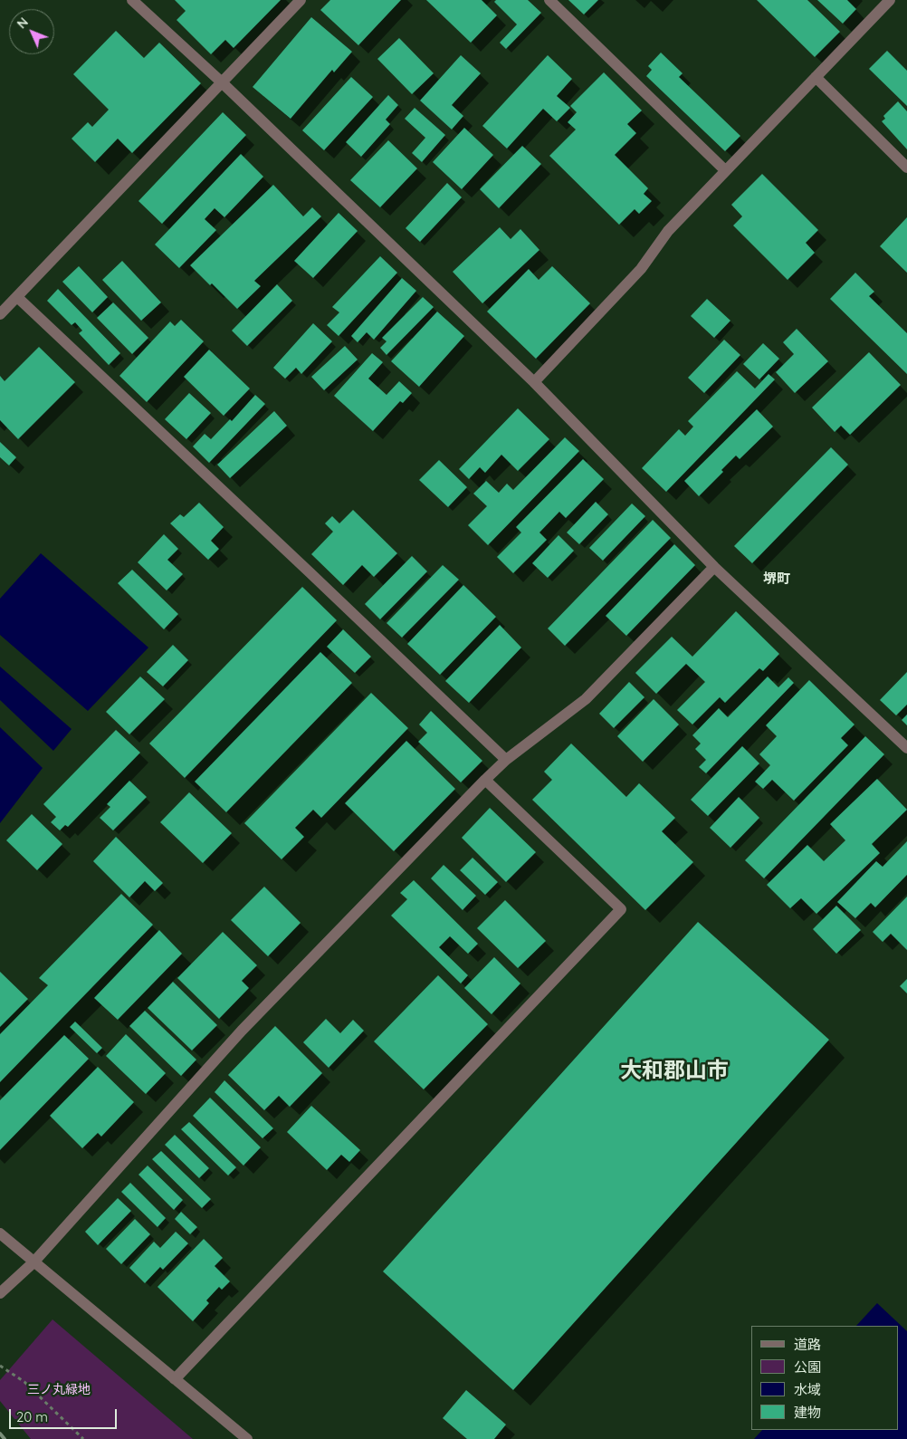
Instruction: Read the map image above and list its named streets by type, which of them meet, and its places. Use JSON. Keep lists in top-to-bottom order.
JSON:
{
  "districts": ["堺町", "大和郡山市"],
  "parks": ["三ノ丸緑地"],
  "legend": [
    "道路",
    "公園",
    "水域",
    "建物"
  ],
  "scale_bar": "20 m",
  "north": "top left"
}
